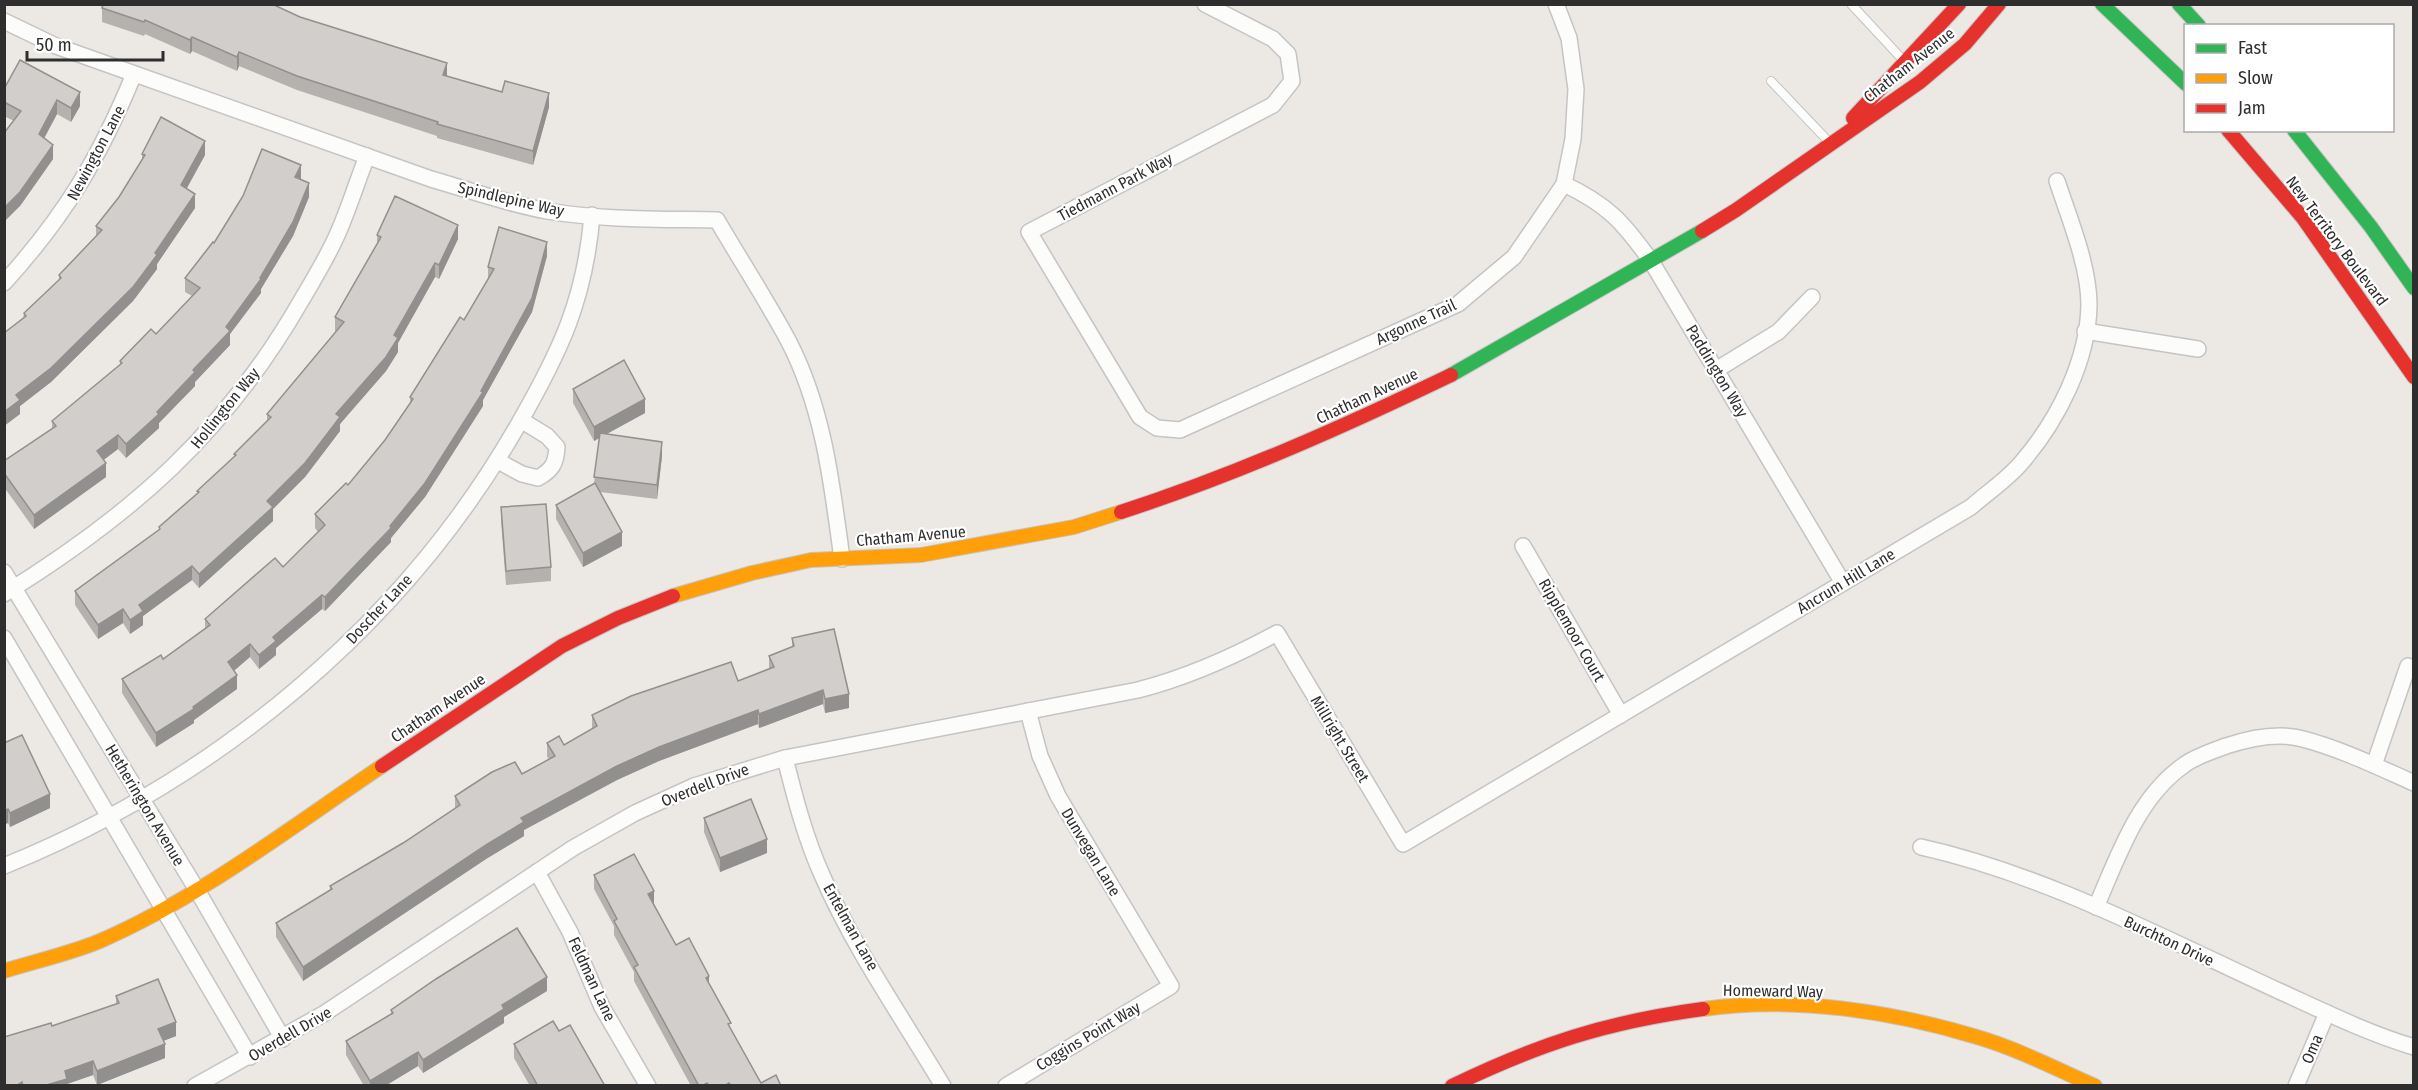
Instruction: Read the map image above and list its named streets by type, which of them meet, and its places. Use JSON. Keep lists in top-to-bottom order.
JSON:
{
  "streets": {
    "street": [
      "Chatham Avenue",
      "Newington Lane",
      "Tiedmann Park Way",
      "Spindlepine Way",
      "New Territory Boulevard",
      "Argonne Trail",
      "Paddington Way",
      "Hollington Way",
      "Ancrum Hill Lane",
      "Doscher Lane",
      "Ripplemoor Court",
      "Millright Street",
      "Overdell Drive",
      "Hetherington Avenue",
      "Dunvegan Lane",
      "Entelman Lane",
      "Burchton Drive",
      "Feldman Lane",
      "Homeward Way",
      "Coggins Point Way",
      "Oma"
    ]
  },
  "crossings": [
    ["Chatham Avenue", "Spindlepine Way"],
    ["Chatham Avenue", "Paddington Way"],
    ["Chatham Avenue", "Hetherington Avenue"],
    ["Newington Lane", "Spindlepine Way"],
    ["Tiedmann Park Way", "Argonne Trail"],
    ["Spindlepine Way", "Hollington Way"],
    ["Spindlepine Way", "Doscher Lane"],
    ["Argonne Trail", "Paddington Way"],
    ["Paddington Way", "Ancrum Hill Lane"],
    ["Hollington Way", "Hetherington Avenue"],
    ["Ancrum Hill Lane", "Ripplemoor Court"],
    ["Ancrum Hill Lane", "Millright Street"],
    ["Doscher Lane", "Hetherington Avenue"],
    ["Millright Street", "Overdell Drive"],
    ["Overdell Drive", "Hetherington Avenue"],
    ["Overdell Drive", "Dunvegan Lane"],
    ["Overdell Drive", "Entelman Lane"],
    ["Overdell Drive", "Feldman Lane"],
    ["Dunvegan Lane", "Coggins Point Way"],
    ["Burchton Drive", "Oma"]
  ],
  "legend": ["Fast", "Slow", "Jam"],
  "scale_bar": "50 m"
}
